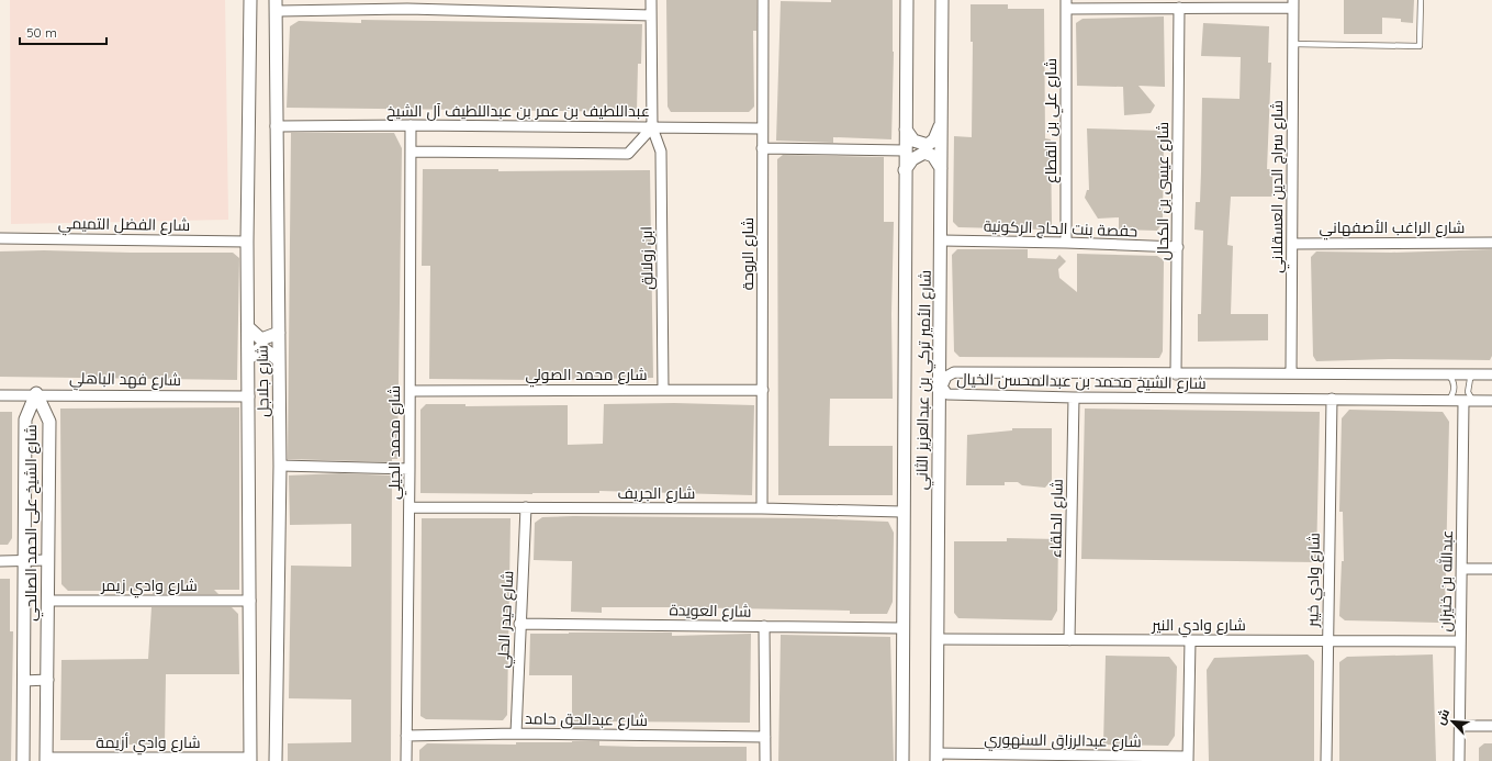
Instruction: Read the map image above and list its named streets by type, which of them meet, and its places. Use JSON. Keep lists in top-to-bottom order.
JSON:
{
  "streets": {
    "street": [
      "عبداللطيف بن عمر بن عبداللطيف آل الشيخ",
      "شارع علي بن القطاع",
      "شارع سراج الدين العسقلاني",
      "شارع عيسى بن الكحال",
      "شارع الفضل التميمي",
      "شارع الراغب الأصفهاني",
      "حفصة بنت الحاج الركونية",
      "شارع الروحة",
      "ابن زولالق",
      "شارع محمد الصولي",
      "شارع فهد الباهلي",
      "شارع الأمير تركي بن عبدالعزيز الثاني",
      "شارع جلاجل",
      "شارع الشيخ محمد بن عبدالمحسن الخيال",
      "شارع محمد الجيلي",
      "شارع الجريف",
      "شارع الحلقاء",
      "شارع الشيخ على الحمد الصالحي",
      "شارع وادي خيبر",
      "عبدالله بن خنيزان",
      "شارع وادي زيمر",
      "شارع العويدة",
      "شارع حيدر الحلي",
      "شارع وادي النير",
      "شارع عبدالحق حامد",
      "شارع عبدالرزاق السنهوري",
      "شارع وادي أزيمة"
    ]
  },
  "crossings": [
    ["عبداللطيف بن عمر بن عبداللطيف آل الشيخ", "شارع الروحة"],
    ["عبداللطيف بن عمر بن عبداللطيف آل الشيخ", "ابن زولالق"],
    ["عبداللطيف بن عمر بن عبداللطيف آل الشيخ", "شارع جلاجل"],
    ["عبداللطيف بن عمر بن عبداللطيف آل الشيخ", "شارع محمد الجيلي"],
    ["شارع علي بن القطاع", "حفصة بنت الحاج الركونية"],
    ["شارع سراج الدين العسقلاني", "شارع الراغب الأصفهاني"],
    ["شارع سراج الدين العسقلاني", "شارع الشيخ محمد بن عبدالمحسن الخيال"],
    ["شارع عيسى بن الكحال", "حفصة بنت الحاج الركونية"],
    ["شارع عيسى بن الكحال", "شارع الشيخ محمد بن عبدالمحسن الخيال"],
    ["شارع الفضل التميمي", "شارع جلاجل"],
    ["حفصة بنت الحاج الركونية", "شارع الأمير تركي بن عبدالعزيز الثاني"],
    ["شارع الروحة", "شارع محمد الصولي"],
    ["شارع الروحة", "شارع الجريف"],
    ["ابن زولالق", "شارع محمد الصولي"],
    ["شارع محمد الصولي", "شارع محمد الجيلي"],
    ["شارع فهد الباهلي", "شارع جلاجل"],
    ["شارع فهد الباهلي", "شارع الشيخ على الحمد الصالحي"],
    ["شارع الأمير تركي بن عبدالعزيز الثاني", "شارع الجريف"],
    ["شارع الأمير تركي بن عبدالعزيز الثاني", "شارع العويدة"],
    ["شارع الأمير تركي بن عبدالعزيز الثاني", "شارع وادي النير"],
    ["شارع الأمير تركي بن عبدالعزيز الثاني", "شارع عبدالرزاق السنهوري"],
    ["شارع جلاجل", "شارع وادي زيمر"],
    ["شارع جلاجل", "شارع وادي أزيمة"],
    ["شارع الشيخ محمد بن عبدالمحسن الخيال", "شارع الحلقاء"],
    ["شارع الشيخ محمد بن عبدالمحسن الخيال", "شارع وادي خيبر"],
    ["شارع الشيخ محمد بن عبدالمحسن الخيال", "عبدالله بن خنيزان"],
    ["شارع محمد الجيلي", "شارع الجريف"],
    ["شارع محمد الجيلي", "شارع عبدالحق حامد"],
    ["شارع الجريف", "شارع حيدر الحلي"],
    ["شارع الحلقاء", "شارع وادي النير"],
    ["شارع الشيخ على الحمد الصالحي", "شارع وادي زيمر"],
    ["شارع الشيخ على الحمد الصالحي", "شارع وادي أزيمة"],
    ["شارع وادي خيبر", "شارع وادي النير"],
    ["عبدالله بن خنيزان", "شارع وادي النير"],
    ["شارع العويدة", "شارع حيدر الحلي"],
    ["شارع حيدر الحلي", "شارع عبدالحق حامد"]
  ],
  "scale_bar": "50 m",
  "north": "top left"
}
